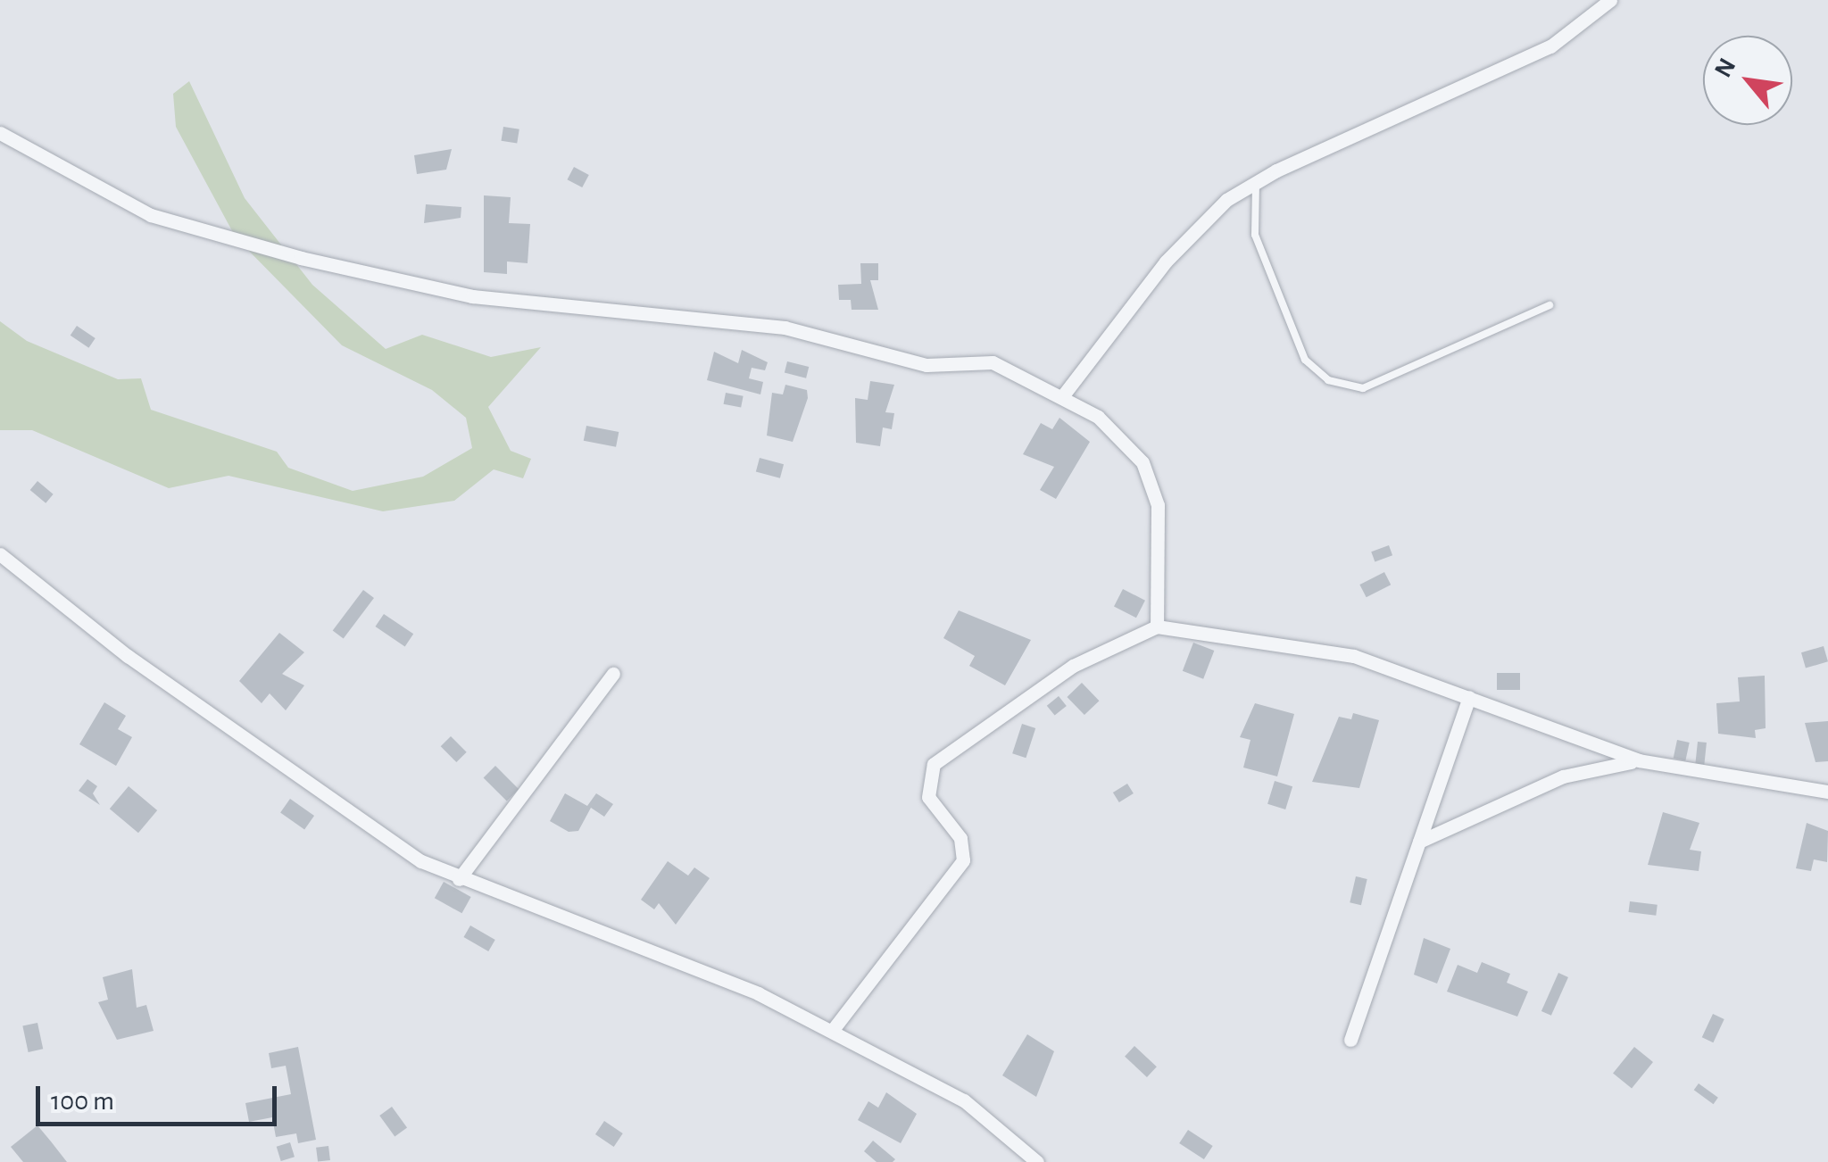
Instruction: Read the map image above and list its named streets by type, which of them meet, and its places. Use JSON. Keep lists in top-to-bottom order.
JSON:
{
  "scale_bar": "100 m",
  "north": "top left"
}
